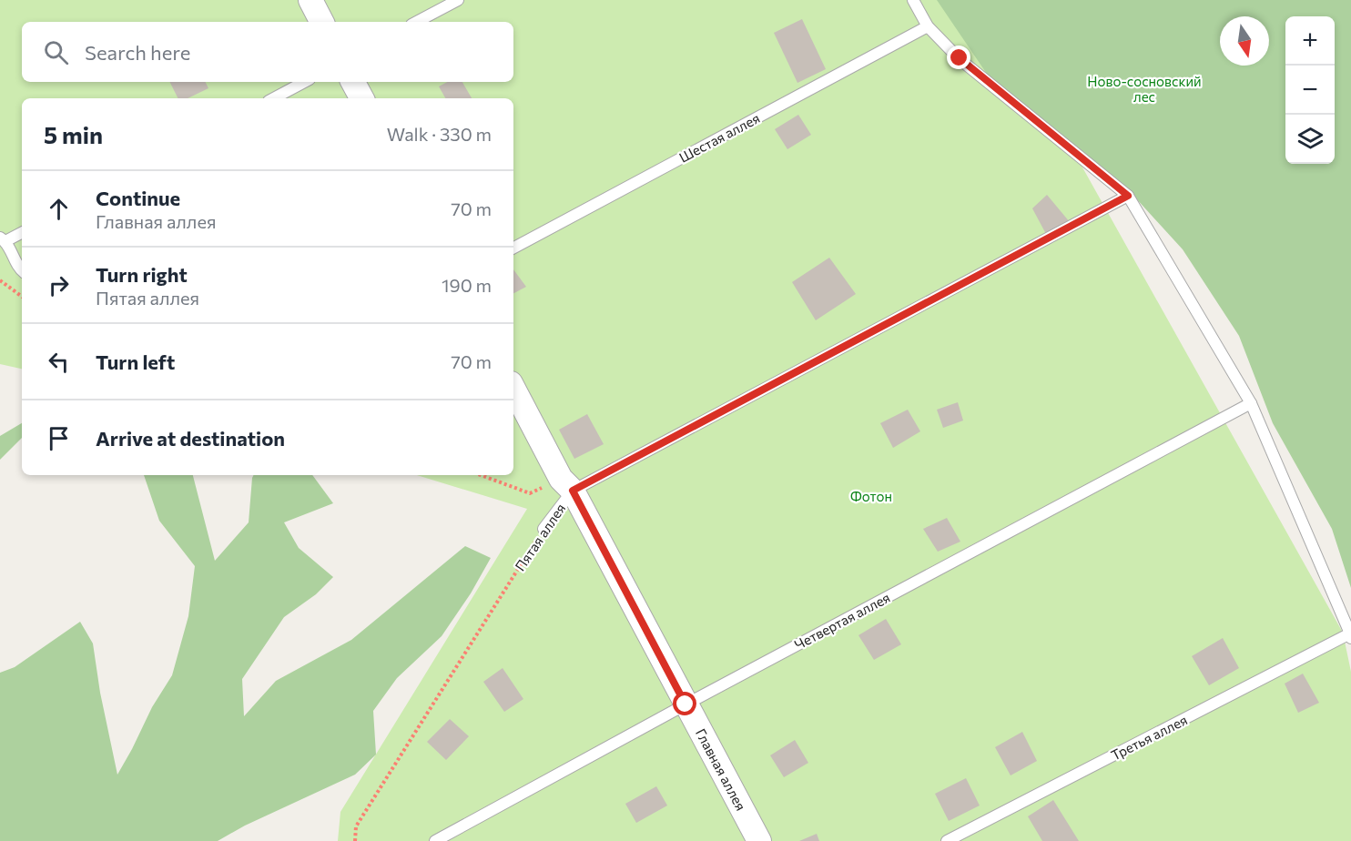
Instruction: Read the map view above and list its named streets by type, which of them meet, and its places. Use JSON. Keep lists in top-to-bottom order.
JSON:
{
  "streets": {
    "street": ["Главная аллея"],
    "lane": [
      "Шестая аллея",
      "Пятая аллея",
      "Четвертая аллея",
      "Третья аллея"
    ]
  },
  "crossings": [
    ["Пятая аллея", "Главная аллея"],
    ["Четвертая аллея", "Главная аллея"]
  ],
  "parks": ["Ново-сосновский лес", "Фотон"],
  "north": "bottom",
  "page": {
    "map_buttons": ["+", "−"],
    "search": "Search here",
    "heading": ["5 min", "Walk · 330 m"],
    "list": [
      ["Continue", "Главная аллея", "70 m"],
      ["Turn right", "Пятая аллея", "190 m"],
      ["Turn left", "70 m"],
      "Arrive at destination"
    ]
  }
}
